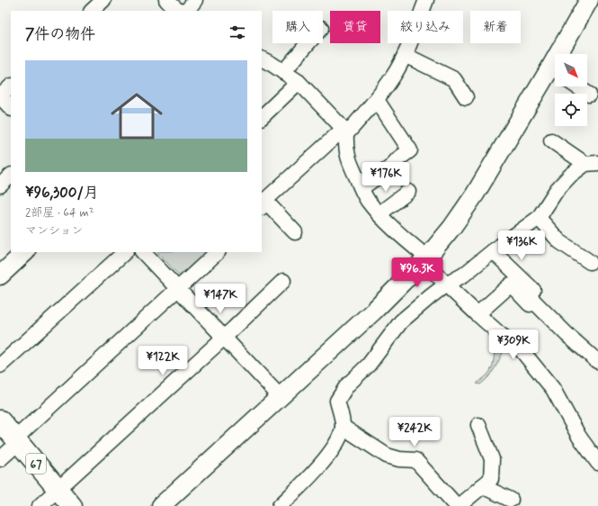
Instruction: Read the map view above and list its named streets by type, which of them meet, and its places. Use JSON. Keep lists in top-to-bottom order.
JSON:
{
  "streets": {
    "main road": ["67"]
  },
  "north": "bottom right",
  "page": {
    "chip": [
      "購入",
      "賃貸",
      "絞り込み",
      "新着"
    ],
    "heading": "7件の物件",
    "list": [
      {
        "name": "¥96,300/月",
        "note": "2部屋 · 64 m² · マンション"
      }
    ],
    "price": [
      "¥176K",
      "¥136K",
      "¥96.3K",
      "¥147K",
      "¥309K",
      "¥122K",
      "¥242K"
    ]
  }
}
